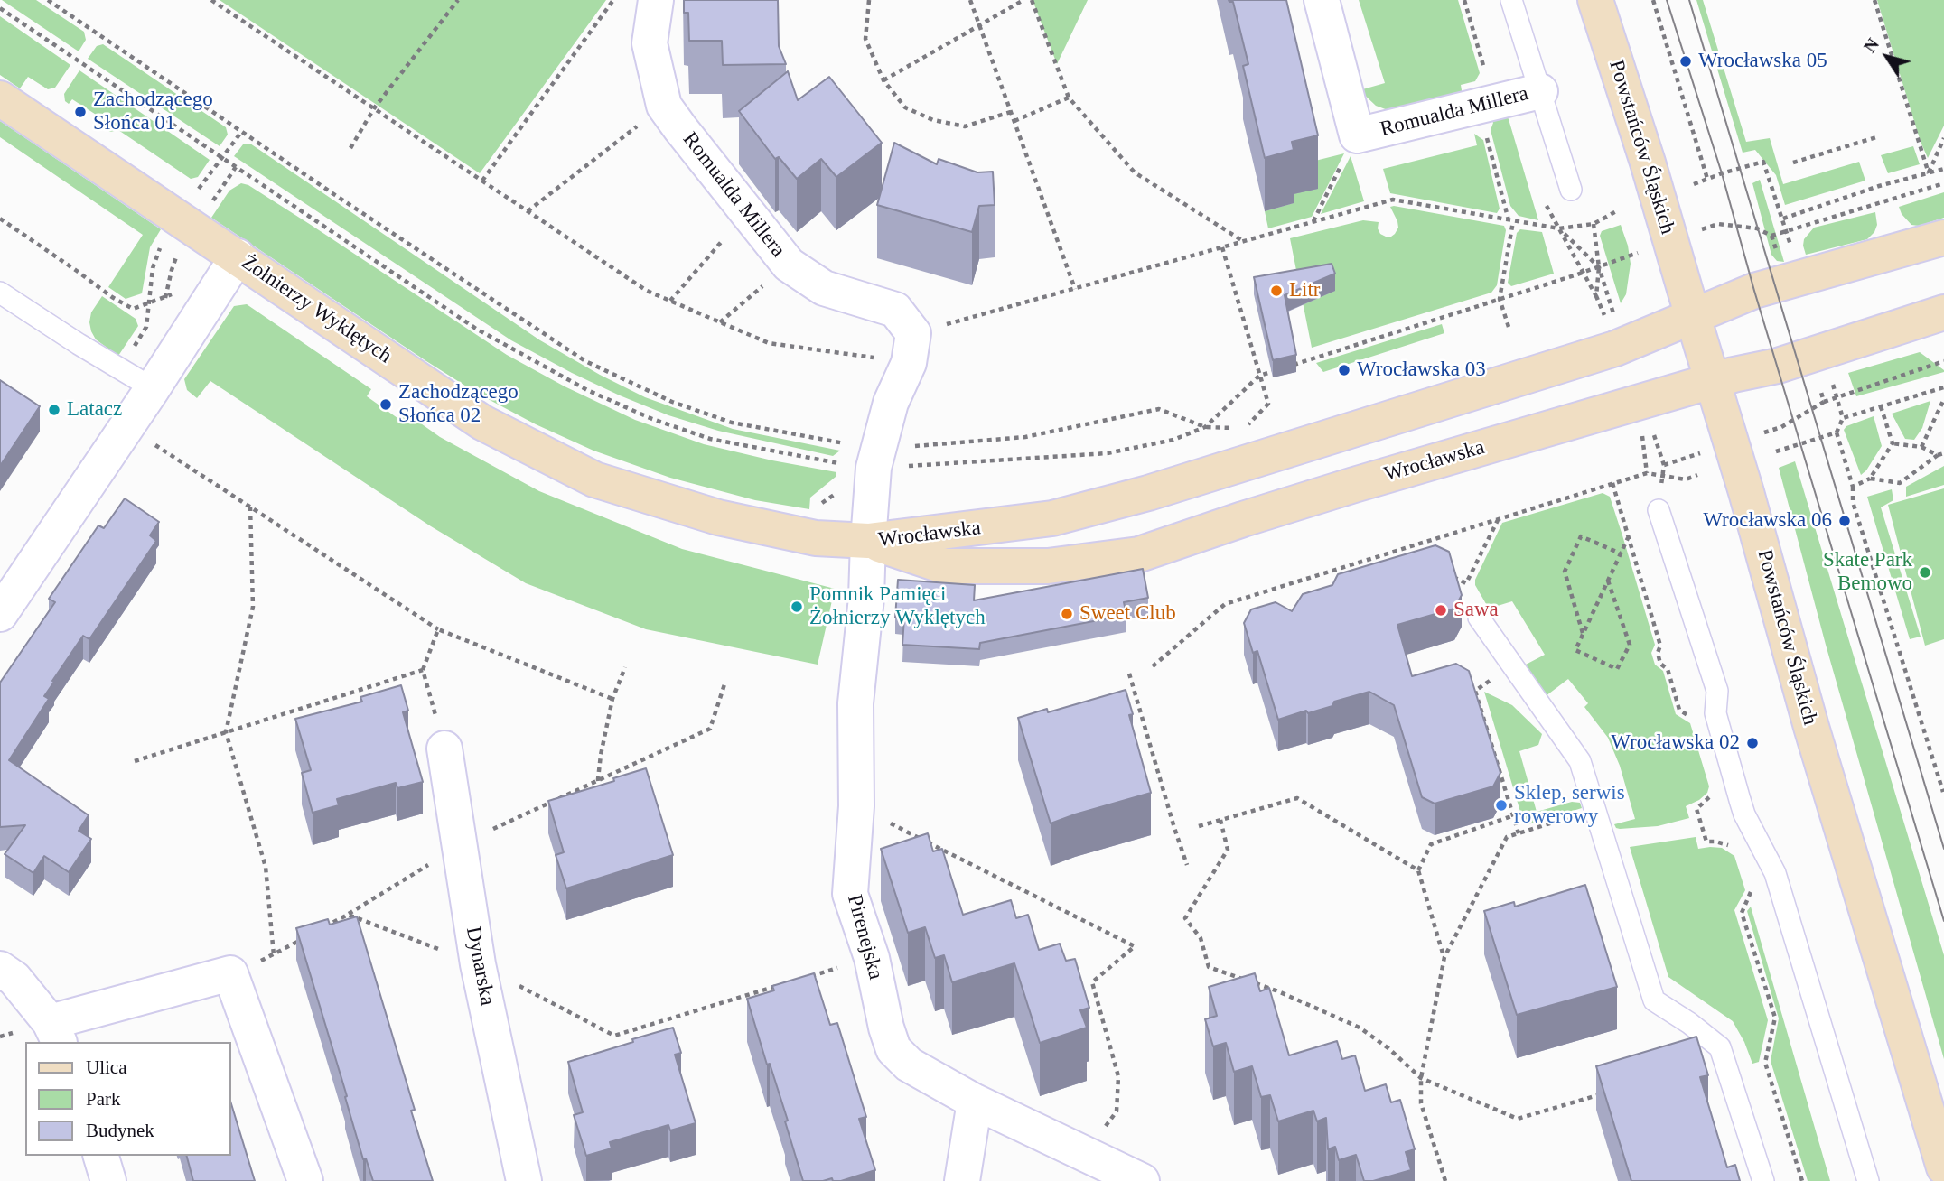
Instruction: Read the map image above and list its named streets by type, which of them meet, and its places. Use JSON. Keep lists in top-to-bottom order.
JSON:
{
  "streets": {
    "street": [
      "Romualda Millera",
      "Powstańców Śląskich",
      "Żołnierzy Wyklętych",
      "Wrocławska",
      "Pirenejska",
      "Dynarska"
    ]
  },
  "crossings": [
    ["Powstańców Śląskich", "Wrocławska"],
    ["Żołnierzy Wyklętych", "Wrocławska"],
    ["Żołnierzy Wyklętych", "Pirenejska"],
    ["Wrocławska", "Pirenejska"]
  ],
  "places": [
    "Wrocławska 05",
    "Zachodzącego Słońca 01",
    "Litr",
    "Wrocławska 03",
    "Zachodzącego Słońca 02",
    "Latacz",
    "Wrocławska 06",
    "Skate Park Bemowo",
    "Pomnik Pamięci Żołnierzy Wyklętych",
    "Sawa",
    "Sweet Club",
    "Wrocławska 02",
    "Sklep, serwis rowerowy"
  ],
  "legend": ["Ulica", "Park", "Budynek"],
  "north": "top left"
}
